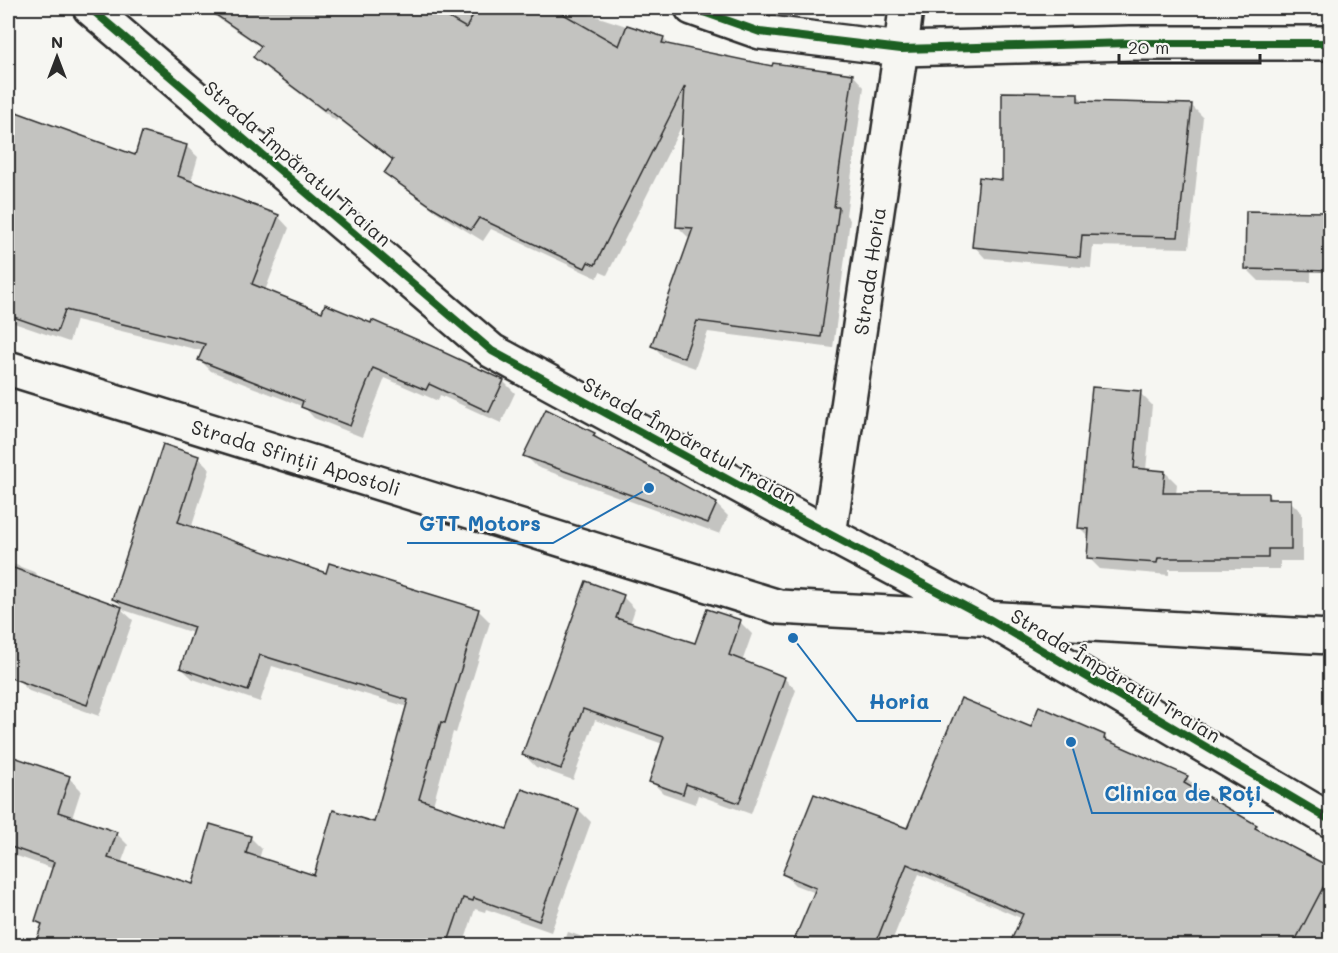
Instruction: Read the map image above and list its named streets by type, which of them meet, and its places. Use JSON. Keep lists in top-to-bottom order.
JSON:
{
  "streets": {
    "street": ["Strada Împăratul Traian", "Strada Horia", "Strada Sfinții Apostoli"]
  },
  "crossings": [
    ["Strada Împăratul Traian", "Strada Horia"],
    ["Strada Împăratul Traian", "Strada Sfinții Apostoli"]
  ],
  "places": ["GTT Motors", "Horia", "Clinica de Roți"],
  "scale_bar": "20 m",
  "north": "top"
}
